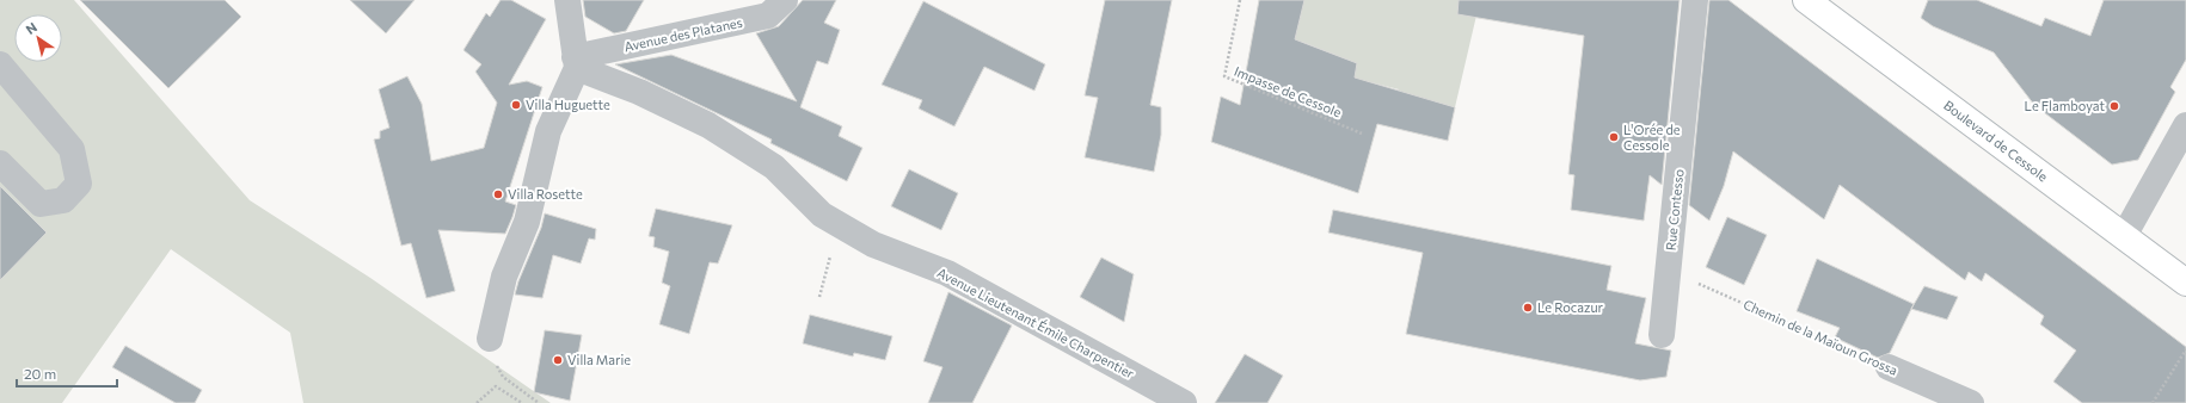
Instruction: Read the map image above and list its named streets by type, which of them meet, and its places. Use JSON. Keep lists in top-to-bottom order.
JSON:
{
  "streets": {
    "main road": ["Boulevard de Cessole"],
    "street": [
      "Avenue des Platanes",
      "Rue Contesso",
      "Avenue Lieutenant Émile Charpentier",
      "Chemin de la Maïoun Grossa"
    ],
    "path": ["Impasse de Cessole"]
  },
  "crossings": [
    ["Avenue des Platanes", "Avenue Lieutenant Émile Charpentier"],
    ["Rue Contesso", "Chemin de la Maïoun Grossa"]
  ],
  "places": [
    "Villa Huguette",
    "Le Flamboyat",
    "L'Orée de Cessole",
    "Villa Rosette",
    "Le Rocazur",
    "Villa Marie"
  ],
  "scale_bar": "20 m",
  "north": "top left"
}
